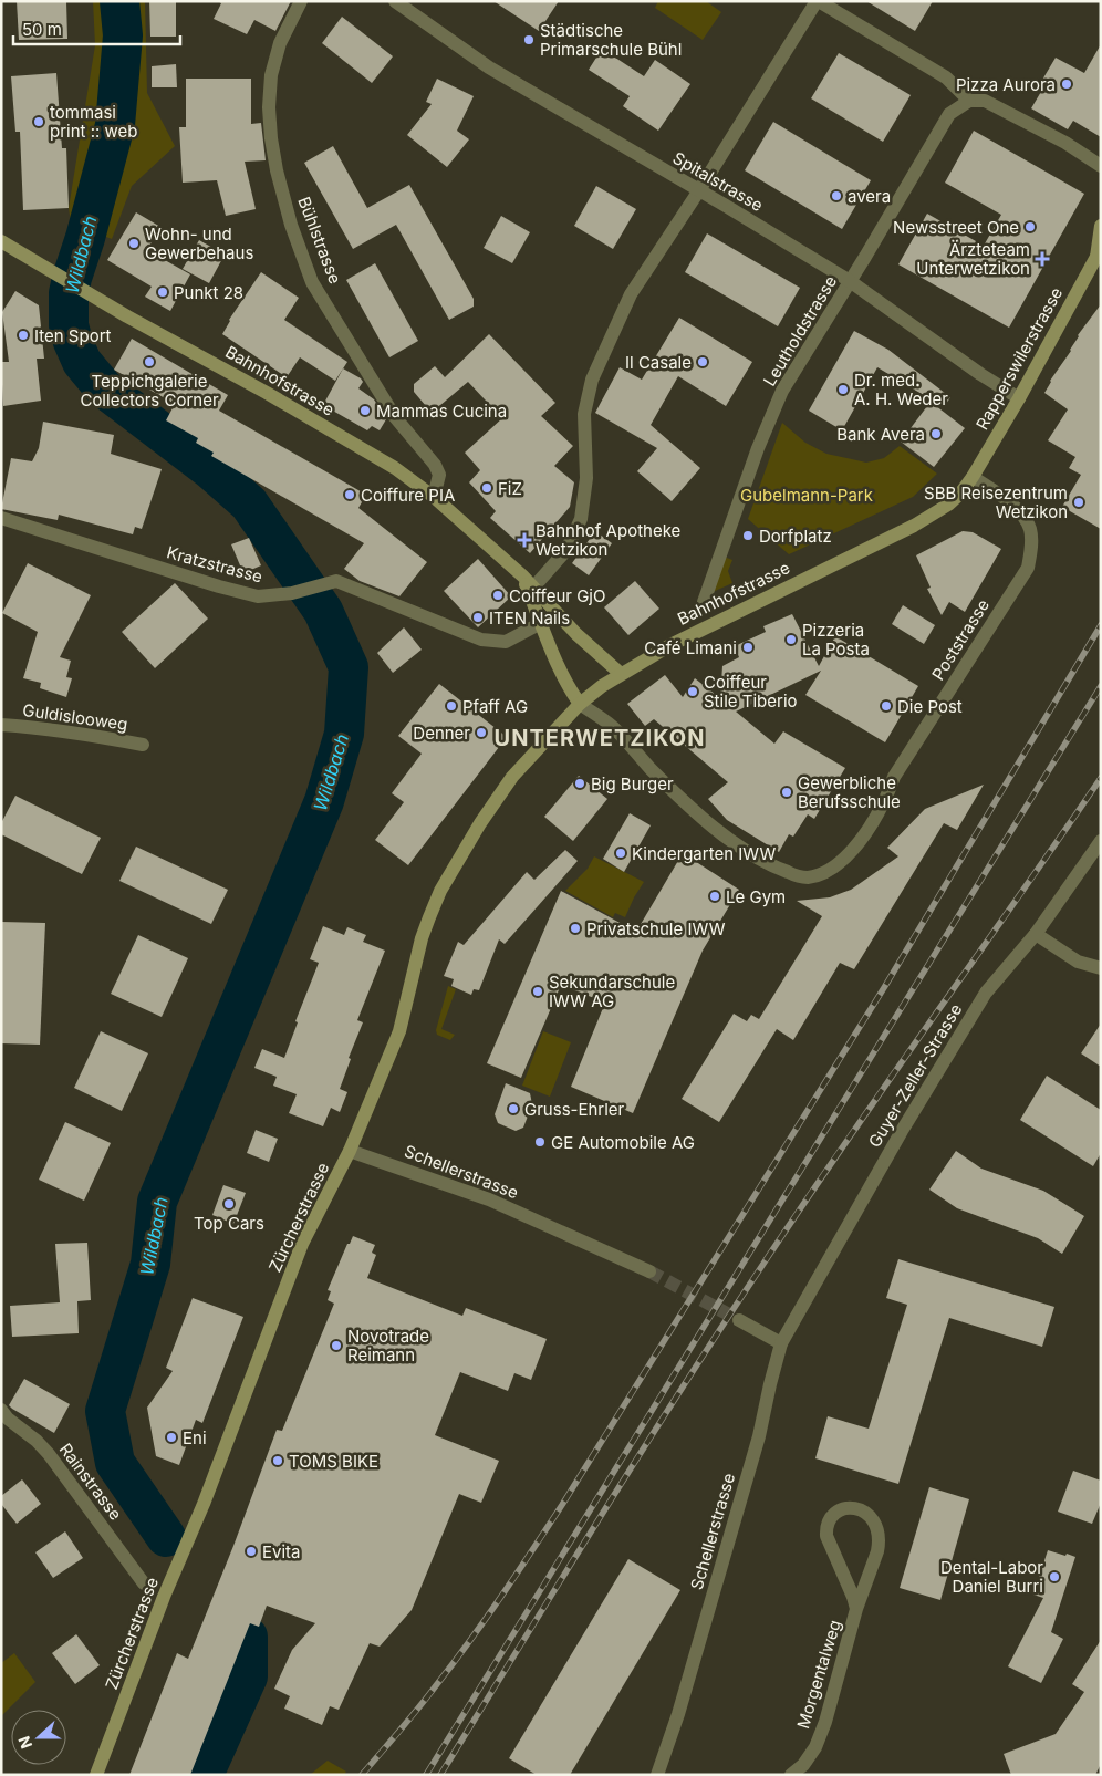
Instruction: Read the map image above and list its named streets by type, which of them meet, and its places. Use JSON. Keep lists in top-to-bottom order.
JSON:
{
  "streets": {
    "main road": ["Rapperswilerstrasse", "Bahnhofstrasse", "Zürcherstrasse"],
    "street": [
      "Spitalstrasse",
      "Bühlstrasse",
      "Leutholdstrasse",
      "Kratzstrasse",
      "Poststrasse",
      "Guldislooweg",
      "Guyer-Zeller-Strasse",
      "Schellerstrasse",
      "Rainstrasse",
      "Morgentalweg"
    ]
  },
  "crossings": [
    ["Spitalstrasse", "Leutholdstrasse"],
    ["Spitalstrasse", "Rapperswilerstrasse"],
    ["Bühlstrasse", "Bahnhofstrasse"],
    ["Rapperswilerstrasse", "Bahnhofstrasse"],
    ["Rapperswilerstrasse", "Poststrasse"],
    ["Bahnhofstrasse", "Kratzstrasse"],
    ["Bahnhofstrasse", "Poststrasse"],
    ["Bahnhofstrasse", "Zürcherstrasse"],
    ["Poststrasse", "Zürcherstrasse"],
    ["Guyer-Zeller-Strasse", "Schellerstrasse"],
    ["Schellerstrasse", "Zürcherstrasse"]
  ],
  "districts": ["UNTERWETZIKON"],
  "water": ["Wildbach"],
  "parks": ["Gubelmann-Park"],
  "places": {
    "other": [
      "Städtische Primarschule Bühl",
      "Pizza Aurora",
      "tommasi print :: web",
      "avera",
      "Newsstreet One",
      "Wohn- und Gewerbehaus",
      "Punkt 28",
      "Iten Sport",
      "Teppichgalerie Collectors Corner",
      "Il Casale",
      "Dr. med. A. H. Weder",
      "Mammas Cucina",
      "Bank Avera",
      "FiZ",
      "Coiffure PIA",
      "SBB Reisezentrum Wetzikon",
      "Dorfplatz",
      "Coiffeur GjO",
      "ITEN Nails",
      "Pizzeria La Posta",
      "Café Limani",
      "Coiffeur Stile Tiberio",
      "Pfaff AG",
      "Die Post",
      "Denner",
      "Big Burger",
      "Gewerbliche Berufsschule",
      "Kindergarten IWW",
      "Le Gym",
      "Privatschule IWW",
      "Sekundarschule IWW AG",
      "Gruss-Ehrler",
      "GE Automobile AG",
      "Top Cars",
      "Novotrade Reimann",
      "Eni",
      "TOMS BIKE",
      "Evita",
      "Dental-Labor Daniel Burri"
    ],
    "health": ["Ärzteteam Unterwetzikon", "Bahnhof Apotheke Wetzikon"]
  },
  "scale_bar": "50 m",
  "north": "left"
}
